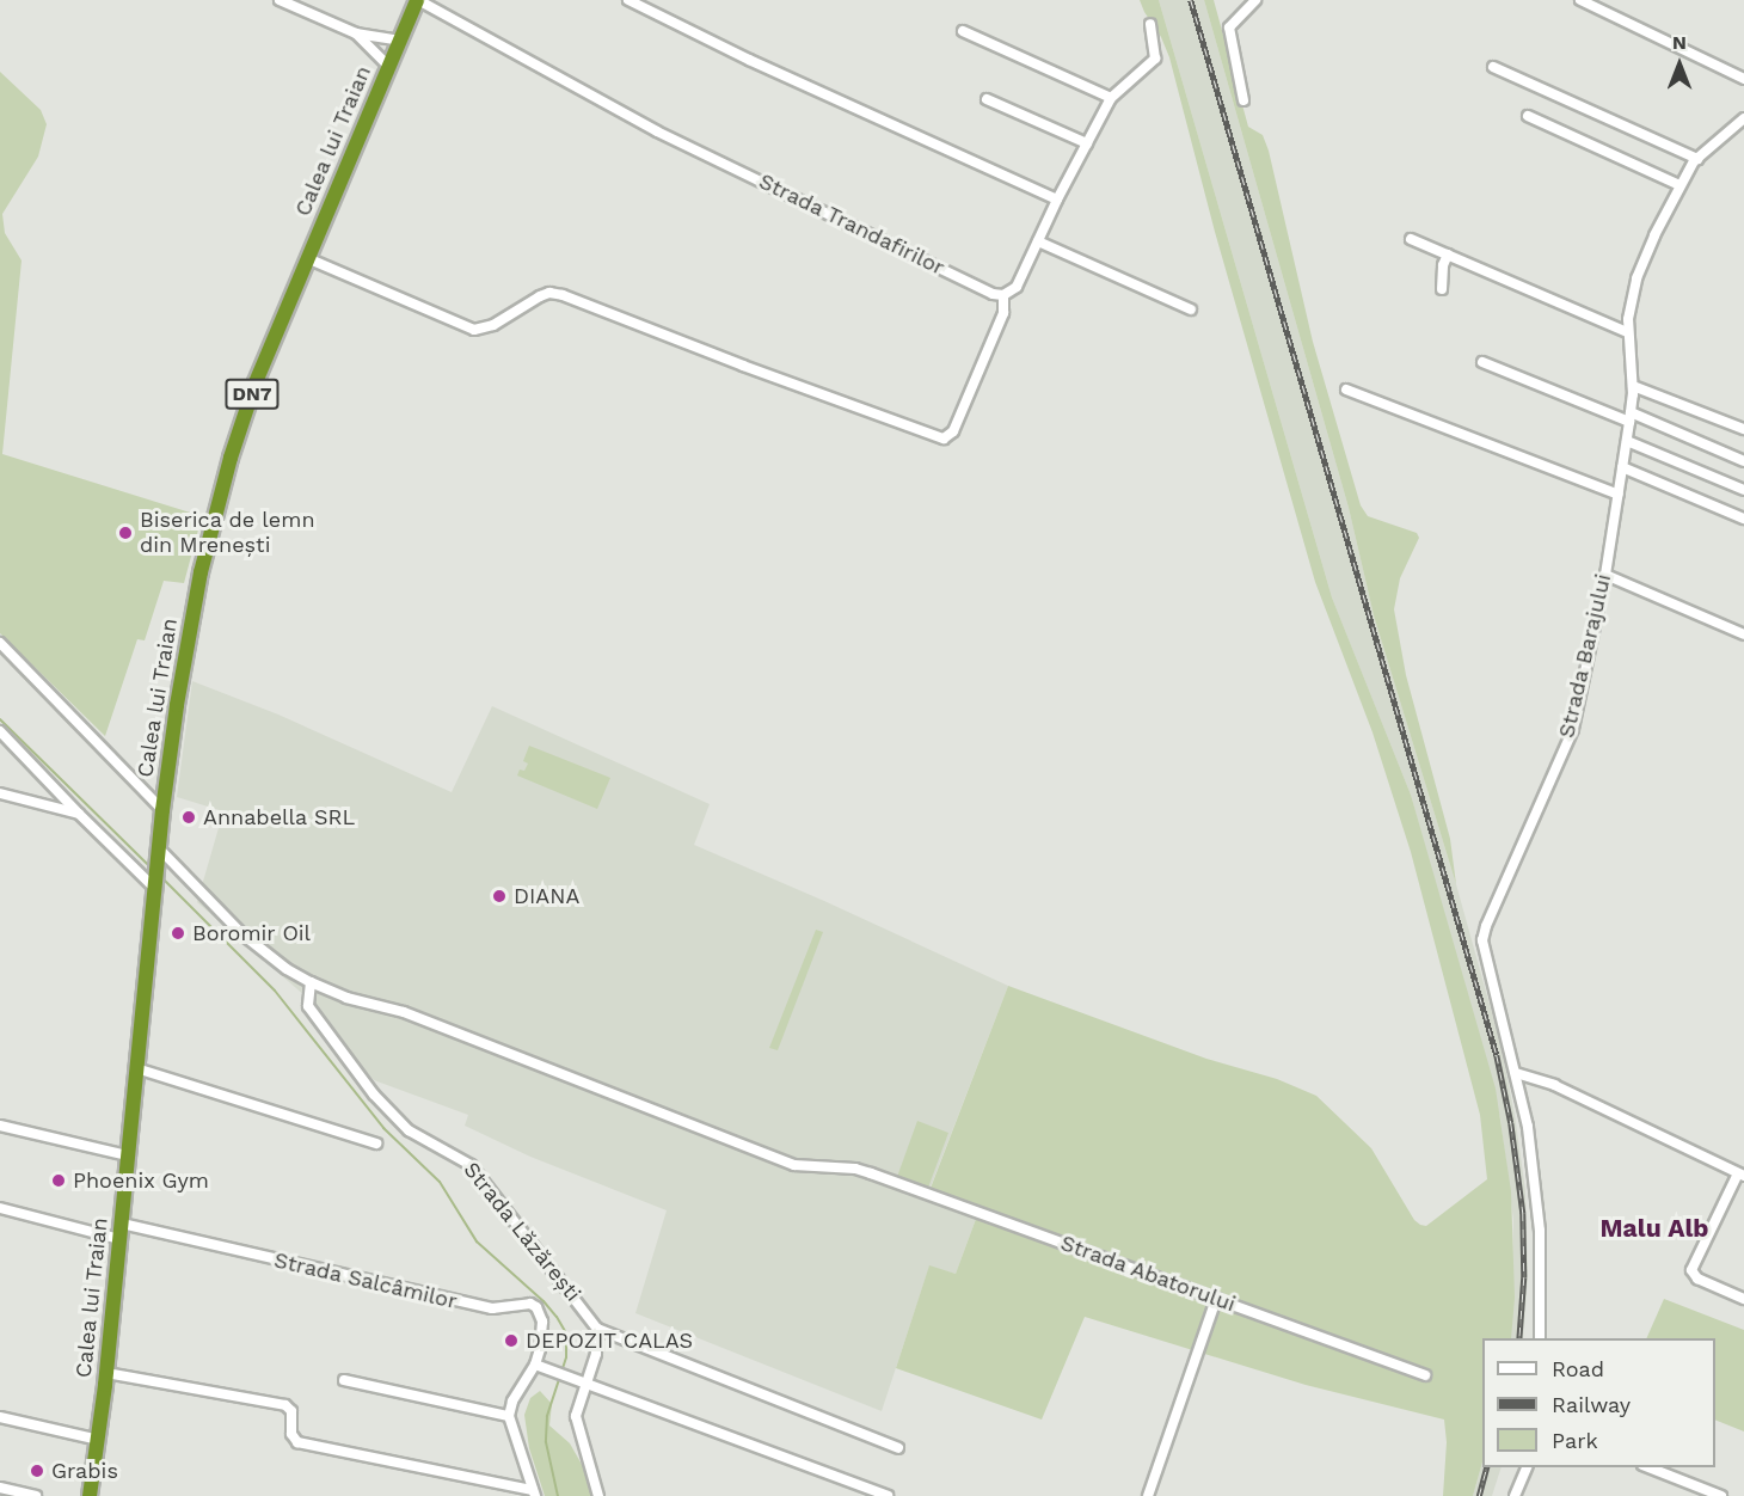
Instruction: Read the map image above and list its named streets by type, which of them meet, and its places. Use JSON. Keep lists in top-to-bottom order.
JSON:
{
  "streets": {
    "highway": ["Calea lui Traian", "DN7"],
    "street": [
      "Strada Trandafirilor",
      "Strada Barajului",
      "Strada Lăzărești",
      "Strada Abatorului",
      "Strada Salcâmilor"
    ]
  },
  "crossings": [
    ["Calea lui Traian", "Strada Trandafirilor"],
    ["Calea lui Traian", "Strada Abatorului"],
    ["Calea lui Traian", "Strada Salcâmilor"],
    ["Strada Lăzărești", "Strada Abatorului"]
  ],
  "districts": ["Malu Alb"],
  "places": [
    "Biserica de lemn din Mrenești",
    "Annabella SRL",
    "DIANA",
    "Boromir Oil",
    "Phoenix Gym",
    "DEPOZIT CALAS",
    "Grabis"
  ],
  "legend": ["Road", "Railway", "Park"],
  "north": "top"
}
